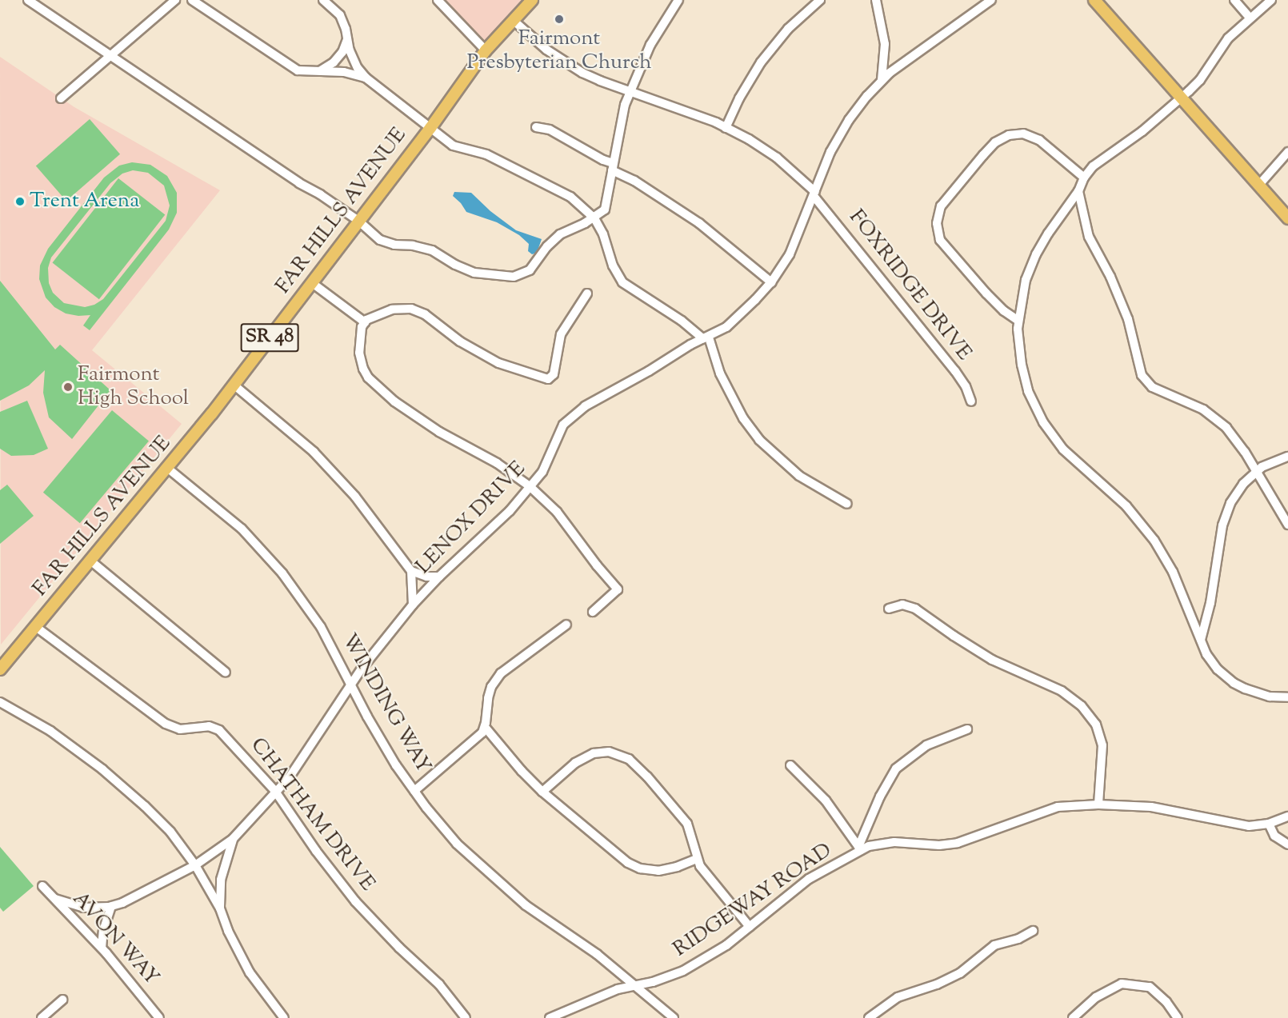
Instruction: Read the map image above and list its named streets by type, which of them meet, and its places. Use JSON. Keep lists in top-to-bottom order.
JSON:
{
  "streets": {
    "main road": ["FAR HILLS AVENUE", "SR 48"],
    "street": [
      "FOXRIDGE DRIVE",
      "LENOX DRIVE",
      "WINDING WAY",
      "CHATHAM DRIVE",
      "RIDGEWAY ROAD",
      "AVON WAY"
    ]
  },
  "crossings": [
    ["FAR HILLS AVENUE", "FOXRIDGE DRIVE"],
    ["FAR HILLS AVENUE", "WINDING WAY"],
    ["FAR HILLS AVENUE", "CHATHAM DRIVE"],
    ["FOXRIDGE DRIVE", "LENOX DRIVE"],
    ["LENOX DRIVE", "WINDING WAY"],
    ["LENOX DRIVE", "CHATHAM DRIVE"],
    ["LENOX DRIVE", "AVON WAY"],
    ["WINDING WAY", "RIDGEWAY ROAD"]
  ],
  "places": ["Fairmont Presbyterian Church", "Trent Arena", "Fairmont High School"]
}
